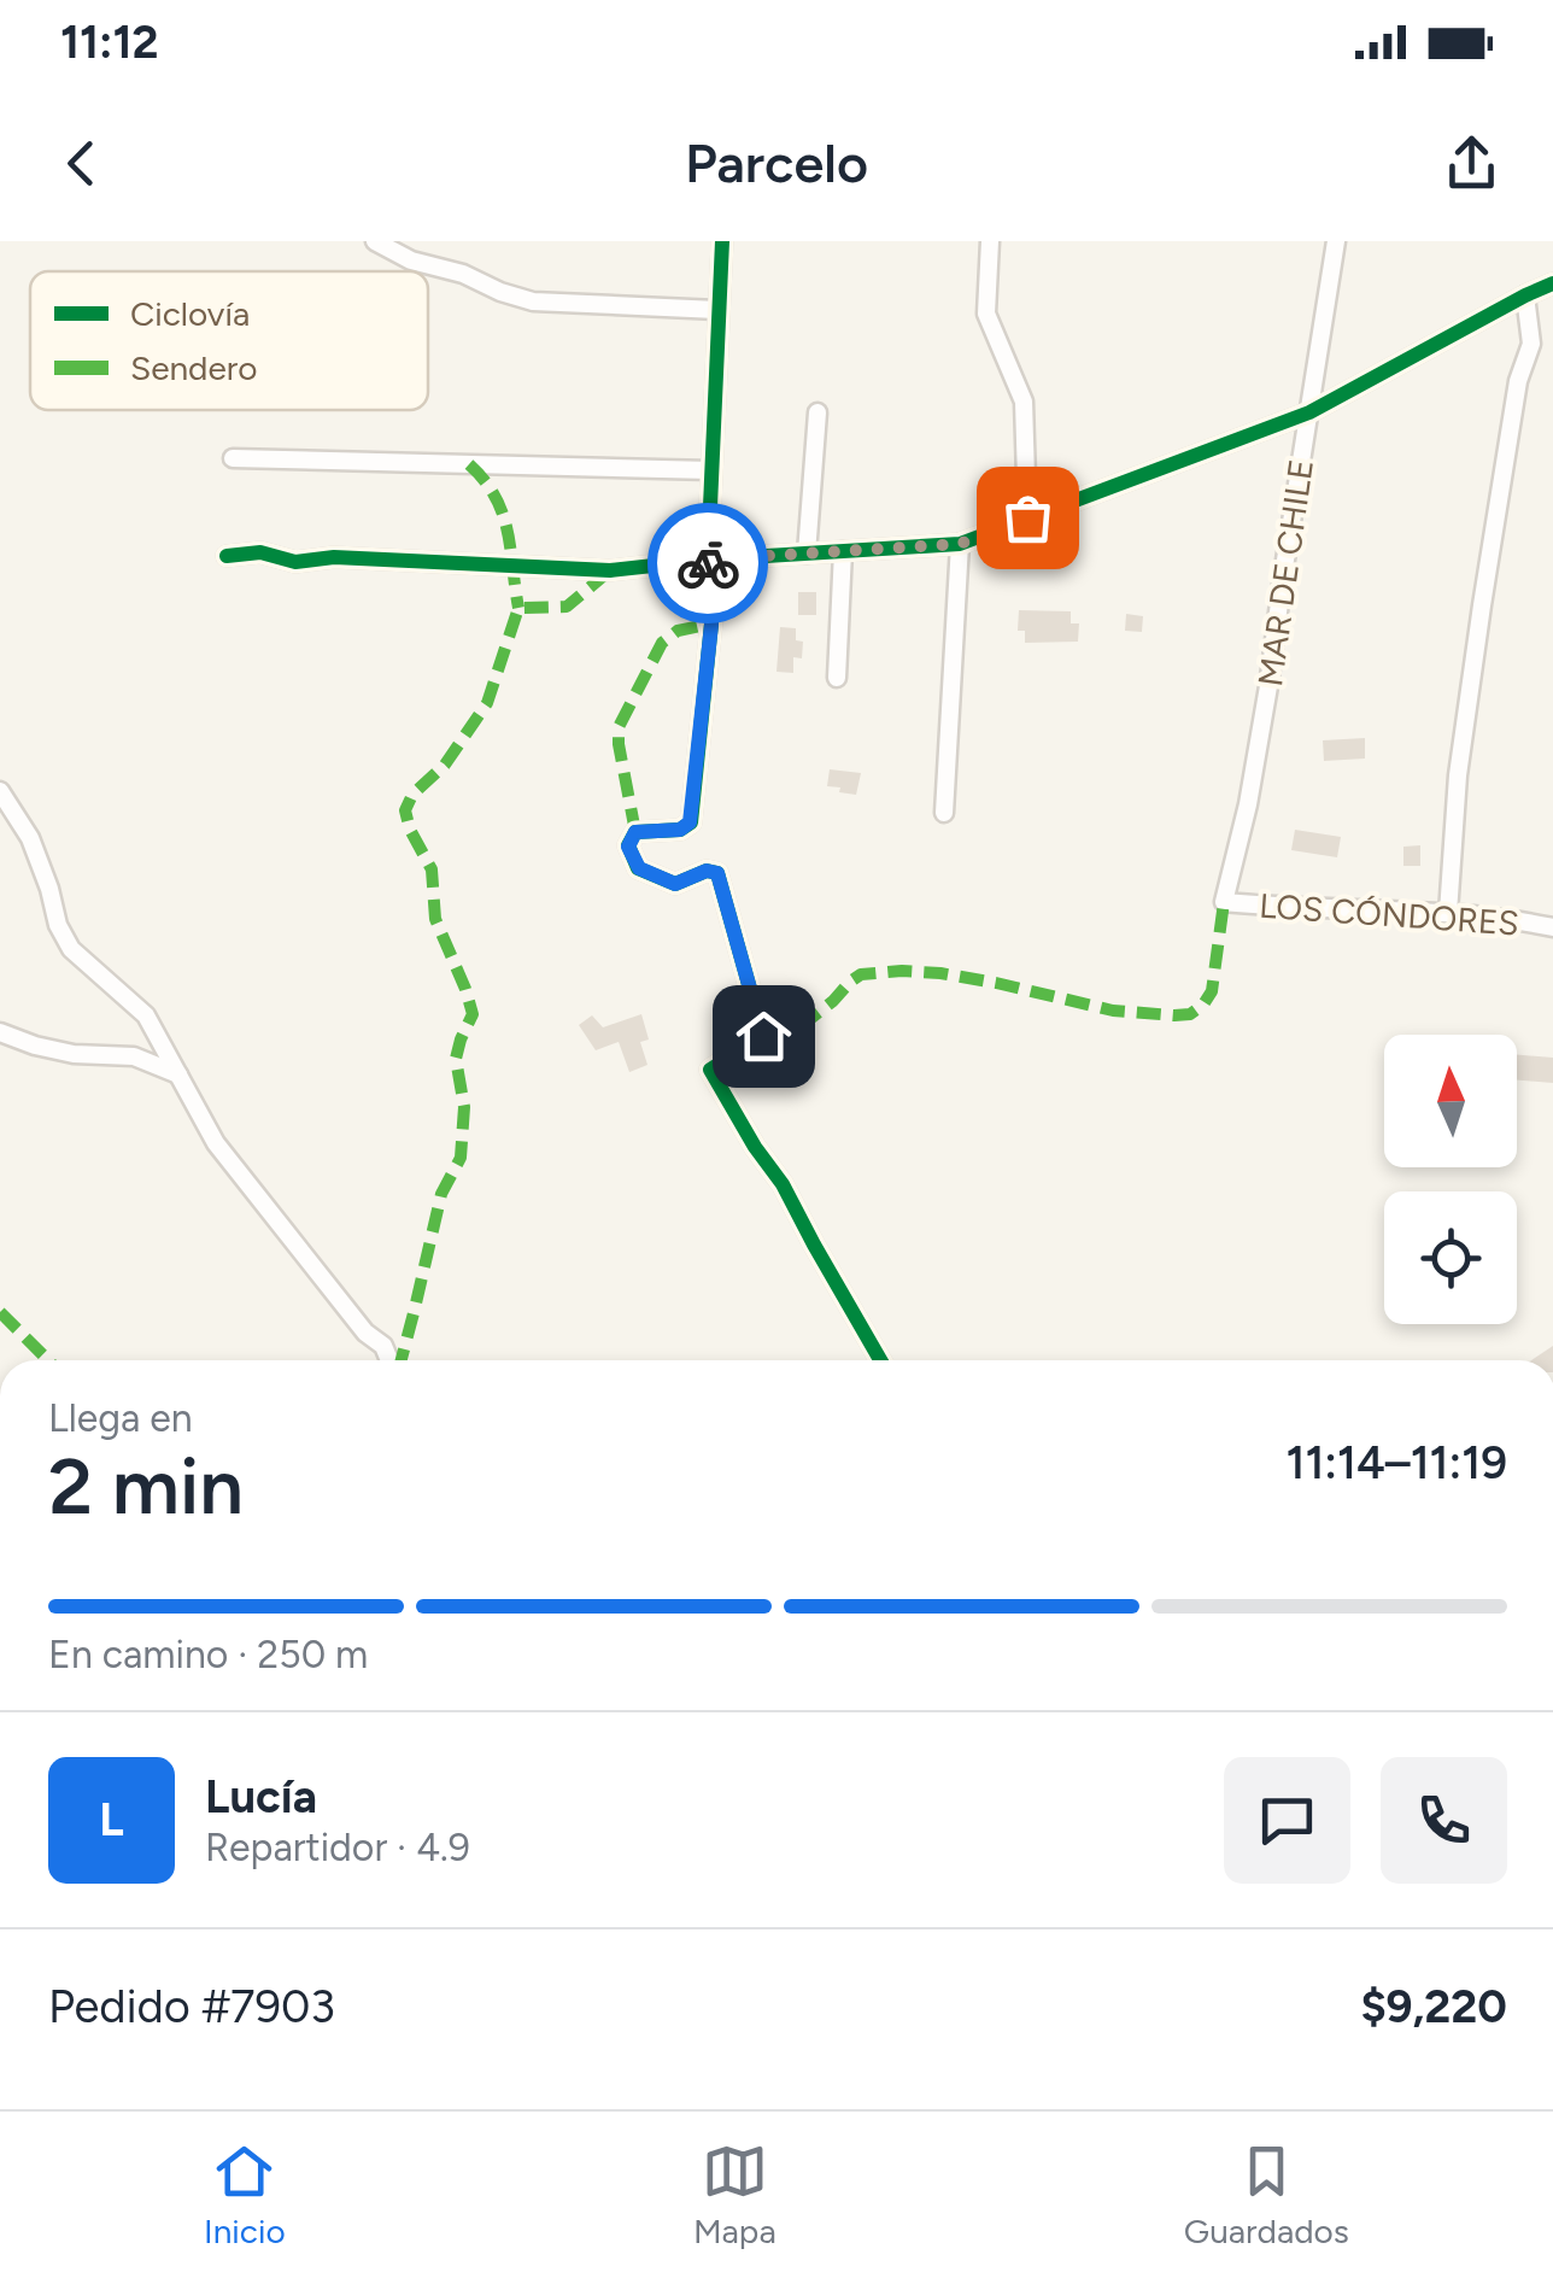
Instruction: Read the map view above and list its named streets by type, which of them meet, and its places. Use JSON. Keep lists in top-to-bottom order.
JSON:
{
  "streets": {
    "street": ["MAR DE CHILE", "LOS CÓNDORES"]
  },
  "crossings": [
    ["MAR DE CHILE", "LOS CÓNDORES"]
  ],
  "legend": ["Ciclovía", "Sendero"],
  "north": "top",
  "page": {
    "status": "11:12",
    "header": "Parcelo",
    "heading": ["2 min", "Llega en", "11:14–11:19"],
    "panel": [
      "Lucía",
      "Repartidor · 4.9",
      "Pedido #7903",
      "$9,220"
    ],
    "bar": "En camino · 250 m",
    "round": "L",
    "tabs": ["Inicio", "Mapa", "Guardados"]
  }
}
